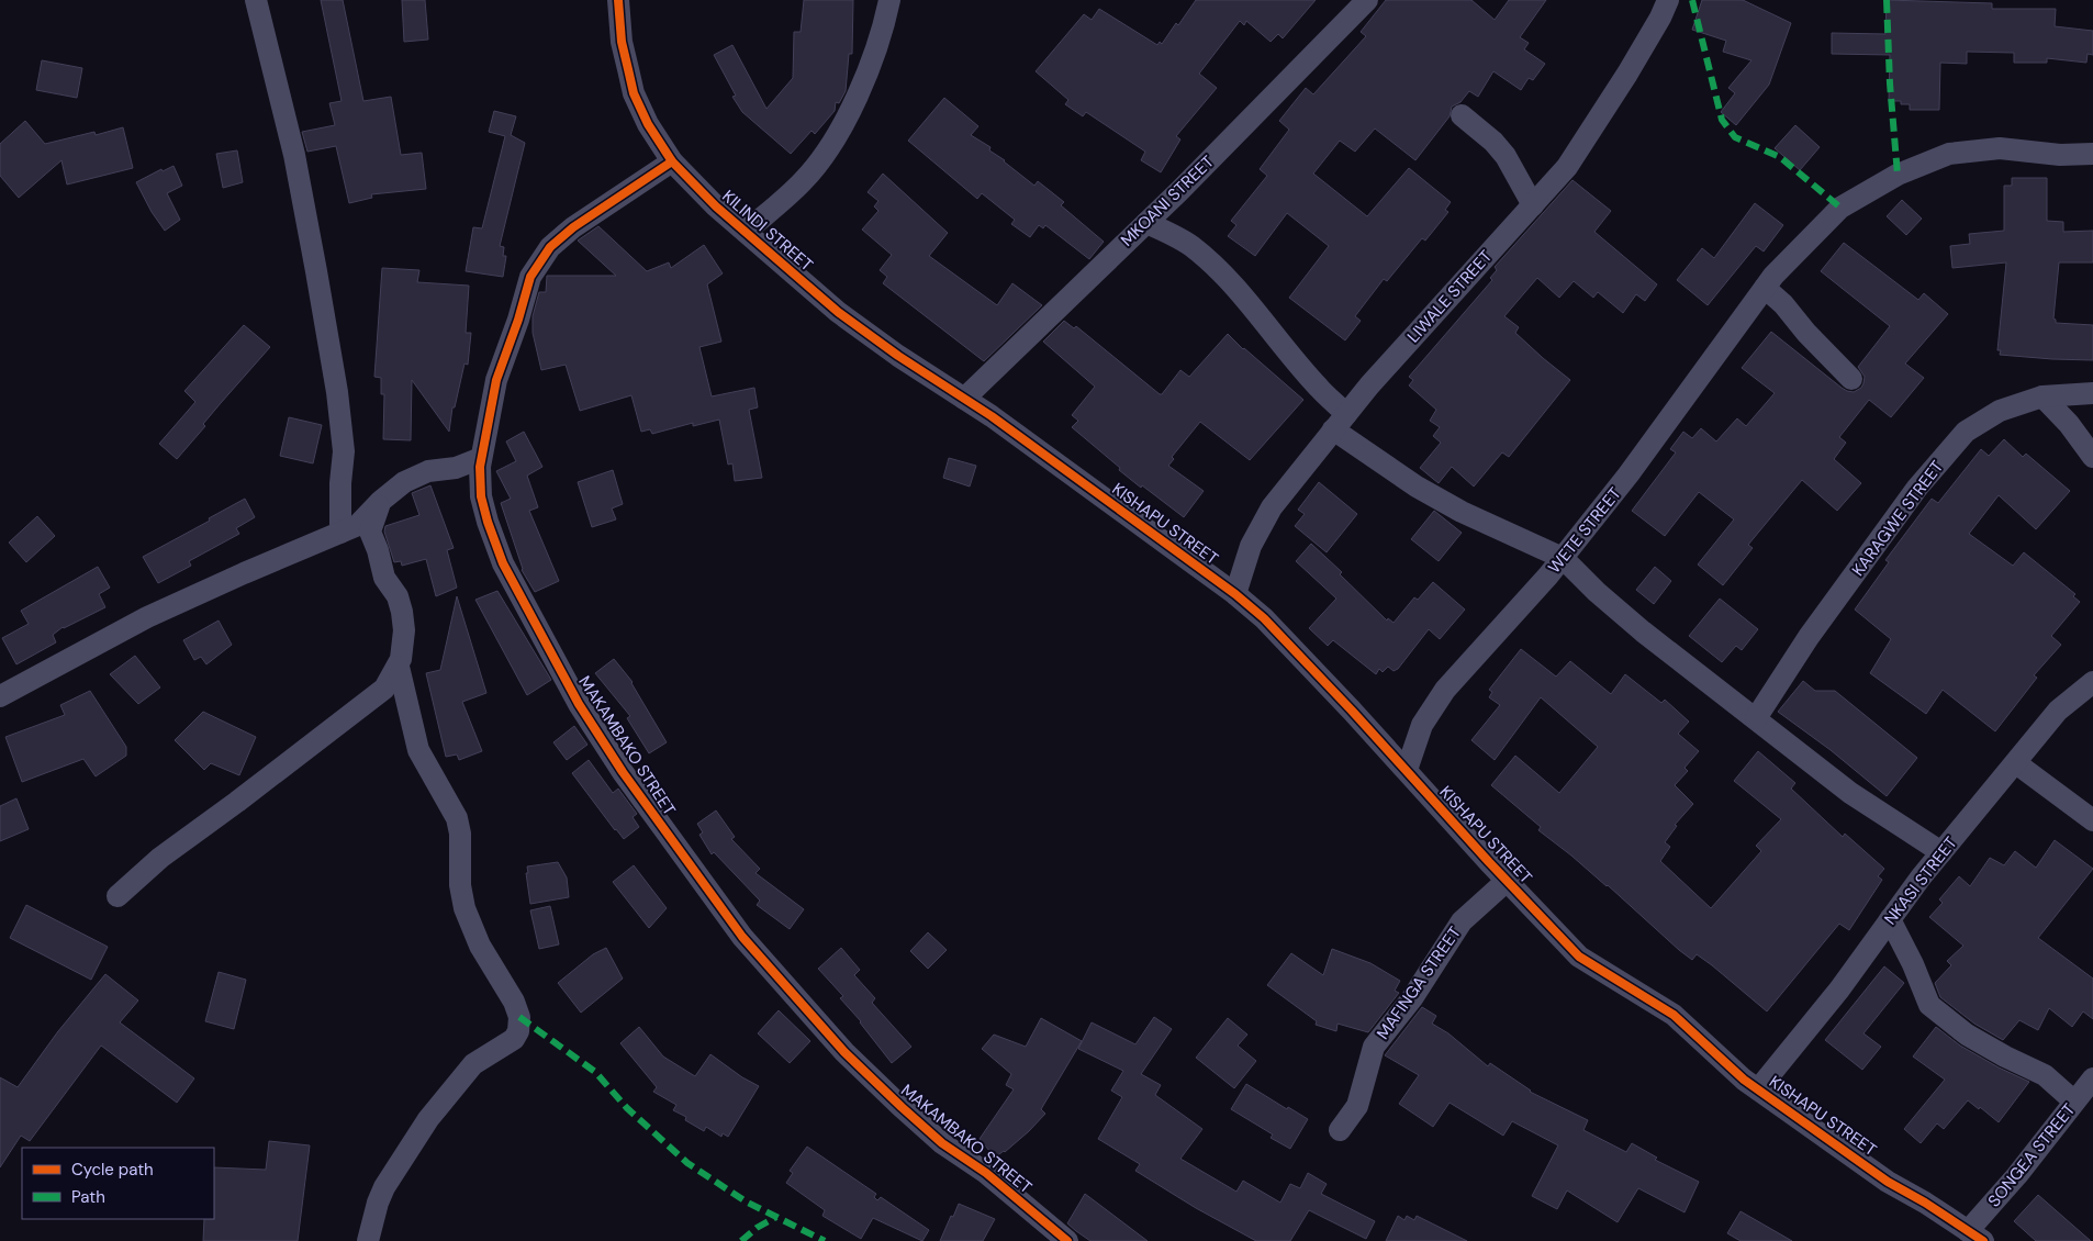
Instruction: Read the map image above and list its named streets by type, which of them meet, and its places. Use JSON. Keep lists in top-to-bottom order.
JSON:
{
  "streets": {
    "street": [
      "MKOANI STREET",
      "KILINDI STREET",
      "LIWALE STREET",
      "KARAGWE STREET",
      "KISHAPU STREET",
      "WETE STREET",
      "MAKAMBAKO STREET",
      "NKASI STREET",
      "MAFINGA STREET",
      "SONGEA STREET"
    ]
  },
  "crossings": [
    ["MKOANI STREET", "KILINDI STREET"],
    ["KILINDI STREET", "KISHAPU STREET"],
    ["KILINDI STREET", "MAKAMBAKO STREET"],
    ["LIWALE STREET", "KISHAPU STREET"],
    ["KISHAPU STREET", "WETE STREET"],
    ["KISHAPU STREET", "NKASI STREET"],
    ["KISHAPU STREET", "MAFINGA STREET"],
    ["KISHAPU STREET", "SONGEA STREET"]
  ],
  "legend": ["Cycle path", "Path"]
}
